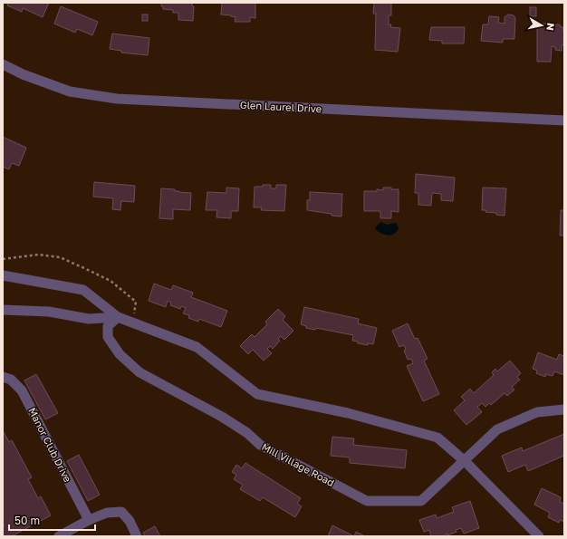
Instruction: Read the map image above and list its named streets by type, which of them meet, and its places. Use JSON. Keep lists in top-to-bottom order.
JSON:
{
  "streets": {
    "street": ["Glen Laurel Drive", "Manor Club Drive", "Mill Village Road"]
  },
  "scale_bar": "50 m",
  "north": "right"
}
